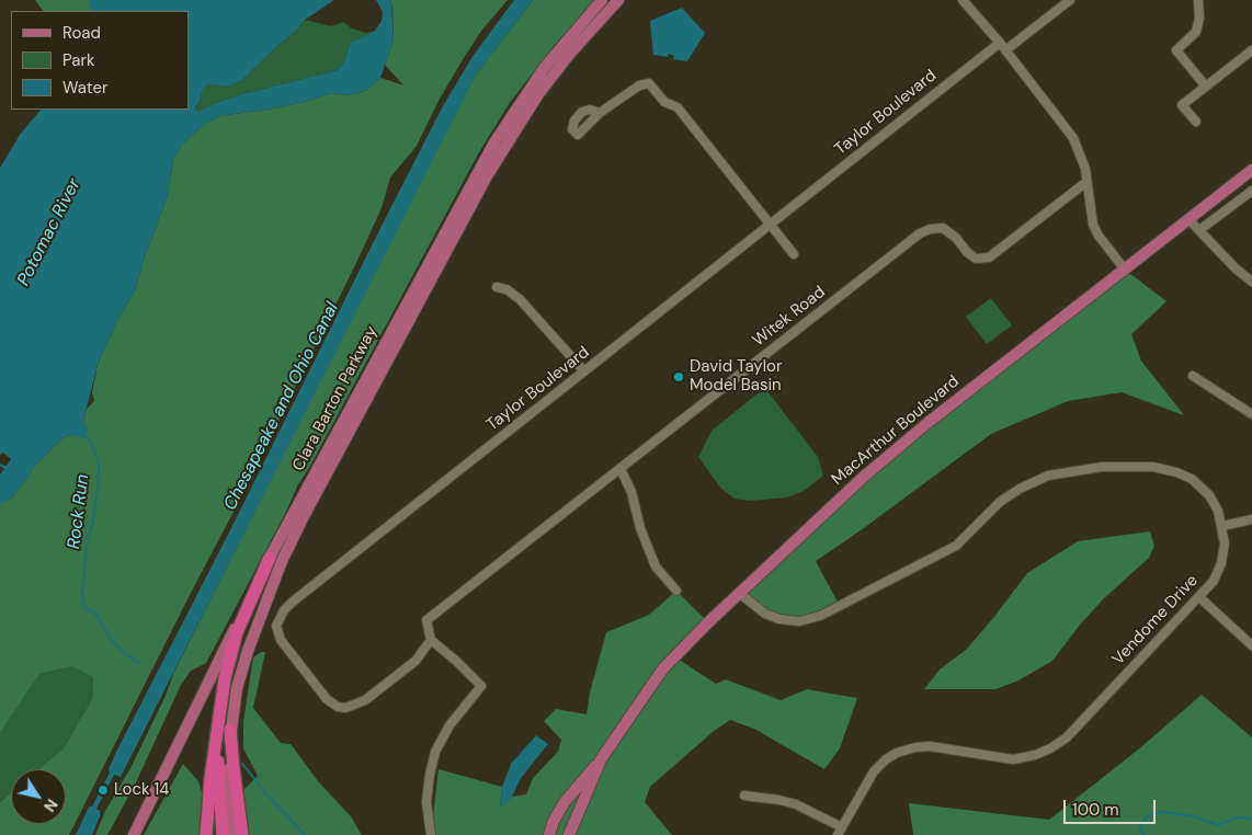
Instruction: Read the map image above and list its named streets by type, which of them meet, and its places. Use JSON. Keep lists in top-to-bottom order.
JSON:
{
  "streets": {
    "main road": ["Clara Barton Parkway", "MacArthur Boulevard"],
    "street": ["Taylor Boulevard", "Witek Road", "Vendome Drive"]
  },
  "crossings": [
    ["Taylor Boulevard", "Witek Road"],
    ["MacArthur Boulevard", "Vendome Drive"]
  ],
  "water": ["Potomac River", "Chesapeake and Ohio Canal", "Rock Run"],
  "places": ["David Taylor Model Basin", "Lock 14"],
  "legend": ["Road", "Park", "Water"],
  "scale_bar": "100 m",
  "north": "bottom right"
}
